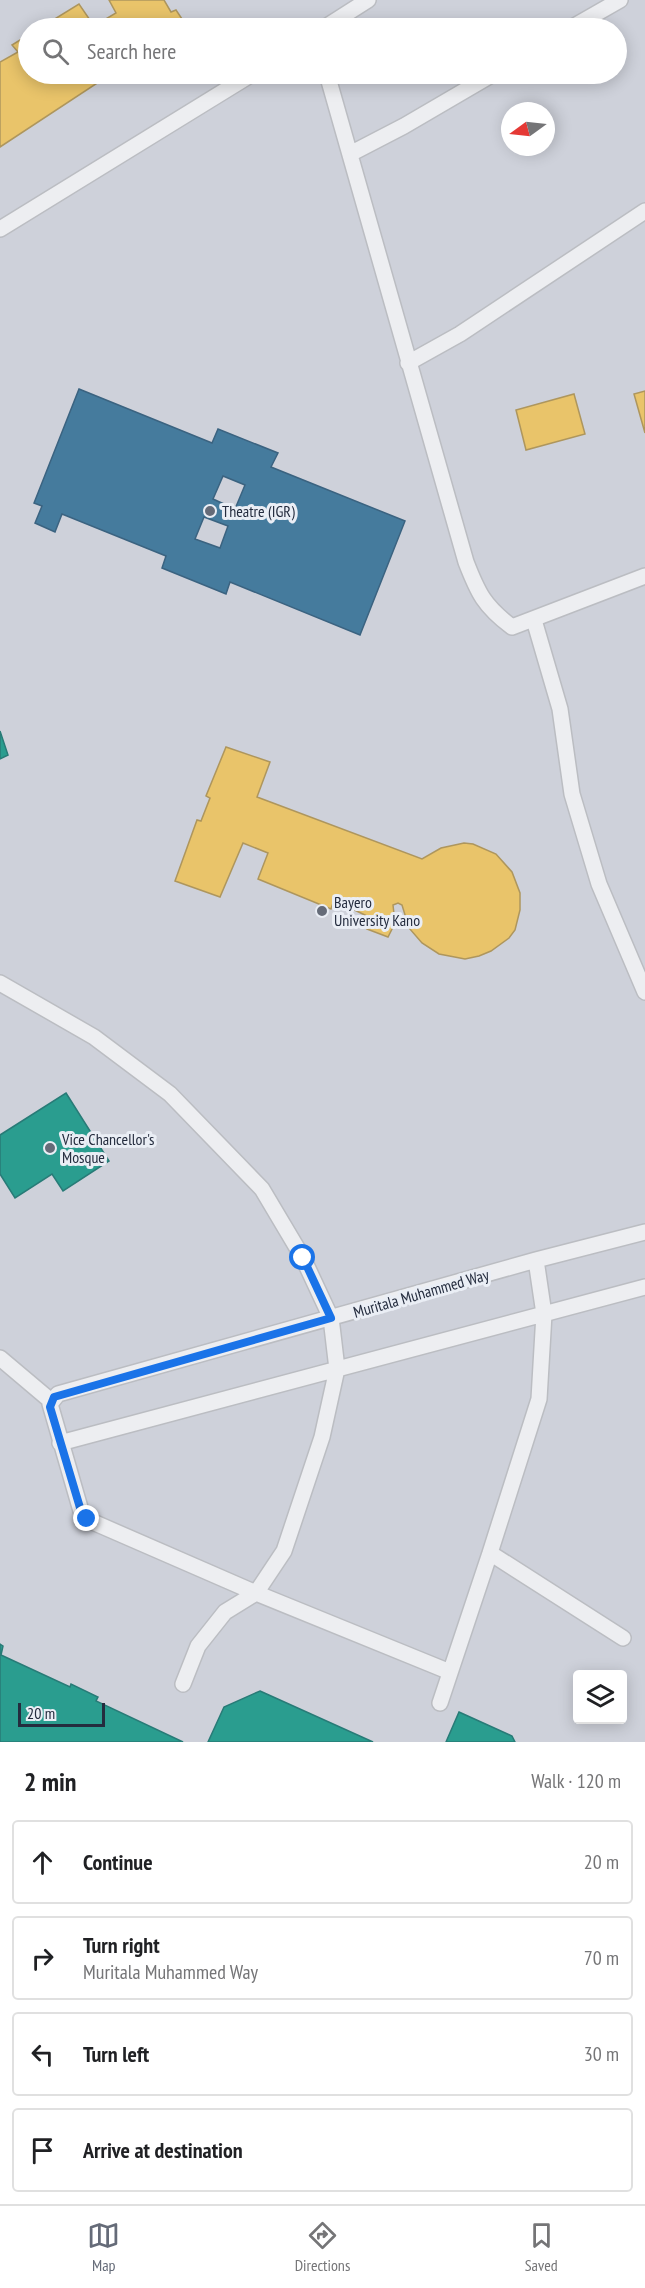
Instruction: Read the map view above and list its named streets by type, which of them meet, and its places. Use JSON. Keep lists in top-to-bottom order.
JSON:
{
  "streets": {
    "lane": ["Muritala Muhammed Way"]
  },
  "places": ["Theatre (IGR)", "Bayero University Kano", "Vice Chancellor's Mosque"],
  "scale_bar": "20 m",
  "north": "left",
  "page": {
    "search": "Search here",
    "scale": "20 m",
    "heading": ["2 min", "Walk · 120 m"],
    "list": [
      ["Continue", "20 m"],
      ["Turn right", "Muritala Muhammed Way", "70 m"],
      ["Turn left", "30 m"],
      "Arrive at destination"
    ],
    "nav": ["Map", "Directions", "Saved"]
  }
}
